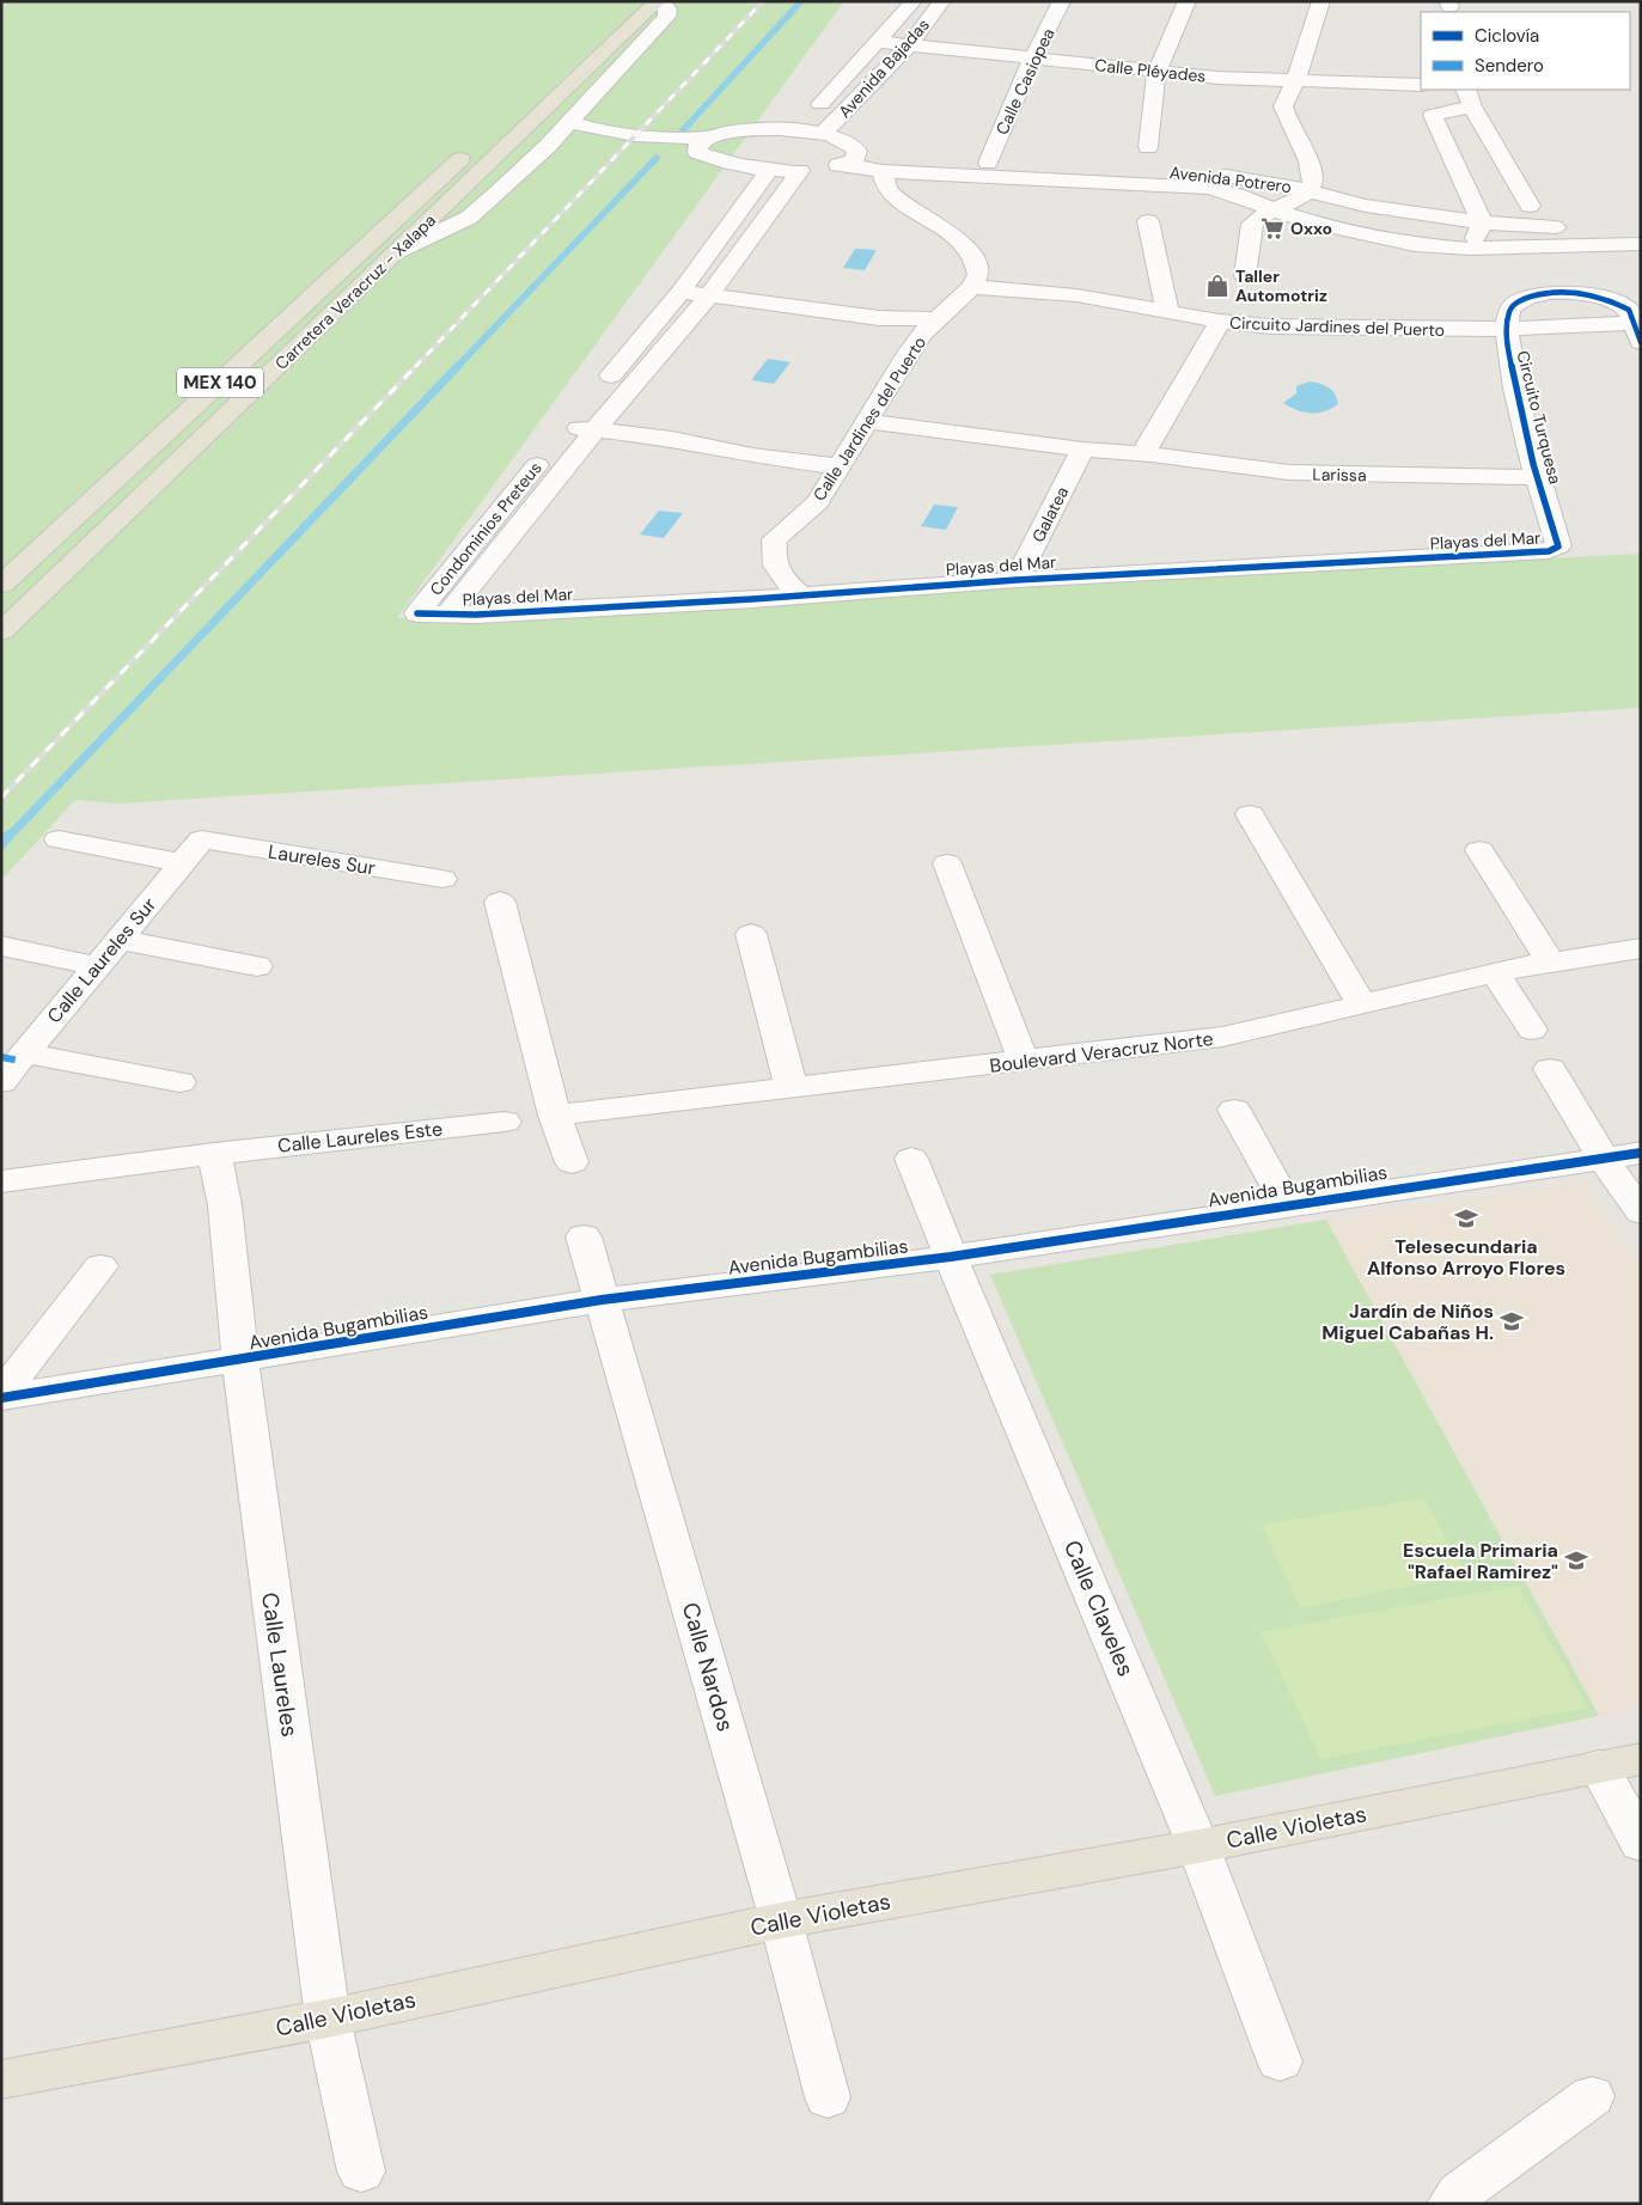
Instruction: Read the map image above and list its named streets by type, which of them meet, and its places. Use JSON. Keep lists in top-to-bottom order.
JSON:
{
  "streets": {
    "main road": ["Carretera Veracruz - Xalapa", "MEX 140", "Calle Violetas"],
    "street": [
      "Avenida Bajadas",
      "Calle Pléyades",
      "Calle Casiopea",
      "Avenida Potrero",
      "Circuito Jardines del Puerto",
      "Circuito Turquesa",
      "Calle Jardines del Puerto",
      "Larissa",
      "Galatea",
      "Condominios Preteus",
      "Playas del Mar",
      "Laureles Sur",
      "Calle Laureles Sur",
      "Boulevard Veracruz Norte",
      "Calle Laureles Este",
      "Avenida Bugambilias",
      "Calle Claveles",
      "Calle Laureles",
      "Calle Nardos"
    ]
  },
  "crossings": [
    ["Avenida Bajadas", "Calle Pléyades"],
    ["Calle Pléyades", "Calle Casiopea"],
    ["Calle Casiopea", "Avenida Potrero"],
    ["Circuito Jardines del Puerto", "Circuito Turquesa"],
    ["Circuito Jardines del Puerto", "Calle Jardines del Puerto"],
    ["Circuito Turquesa", "Larissa"],
    ["Circuito Turquesa", "Playas del Mar"],
    ["Calle Jardines del Puerto", "Larissa"],
    ["Calle Jardines del Puerto", "Playas del Mar"],
    ["Larissa", "Galatea"],
    ["Galatea", "Playas del Mar"],
    ["Condominios Preteus", "Playas del Mar"],
    ["Laureles Sur", "Calle Laureles Sur"],
    ["Calle Laureles Este", "Calle Laureles"],
    ["Avenida Bugambilias", "Calle Claveles"],
    ["Avenida Bugambilias", "Calle Laureles"],
    ["Avenida Bugambilias", "Calle Nardos"],
    ["Calle Claveles", "Calle Violetas"],
    ["Calle Laureles", "Calle Violetas"],
    ["Calle Nardos", "Calle Violetas"]
  ],
  "places": {
    "supermarket": ["Oxxo"],
    "shop": ["Taller Automotriz"],
    "school or university": ["Telesecundaria Alfonso Arroyo Flores", "Jardín de Niños Miguel Cabañas H.", "Escuela Primaria \"Rafael Ramirez\""]
  },
  "legend": ["Ciclovía", "Sendero"]
}
